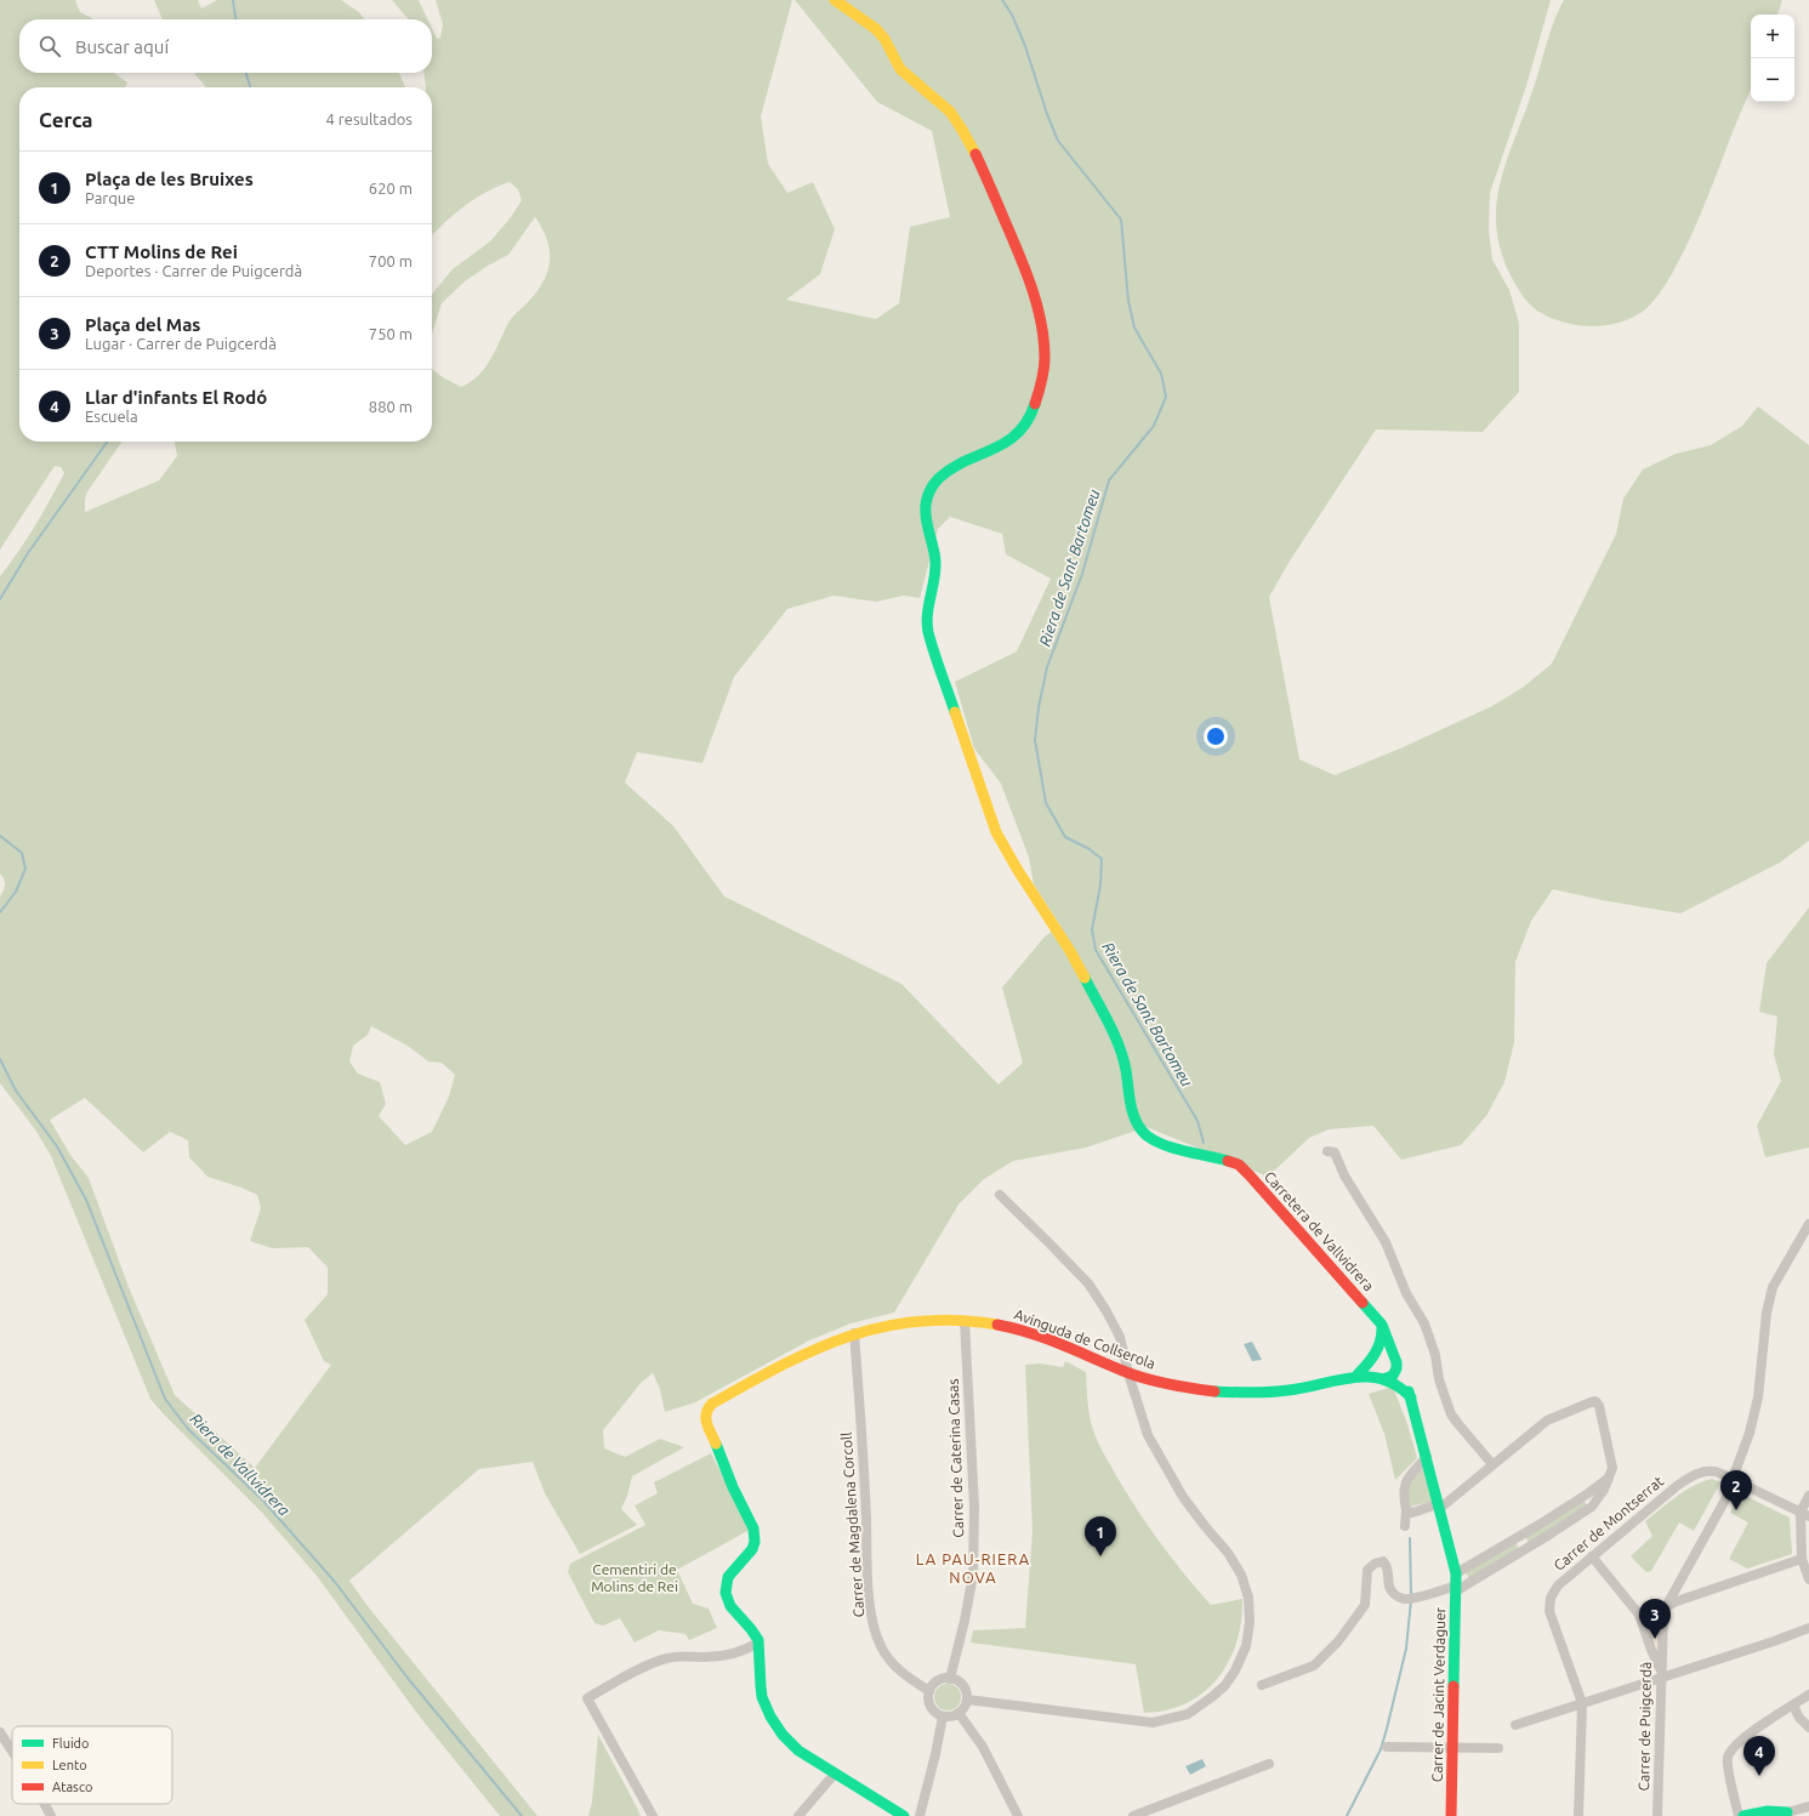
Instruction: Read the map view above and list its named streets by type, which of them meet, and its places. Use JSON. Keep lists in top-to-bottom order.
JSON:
{
  "streets": {
    "main road": ["Carretera de Vallvidrera", "Avinguda de Collserola", "Carrer de Jacint Verdaguer"],
    "street": [
      "Carrer de Caterina Casas",
      "Carrer de Montserrat",
      "Carrer de Magdalena Corcoll",
      "Carrer de Puigcerdà"
    ]
  },
  "crossings": [
    ["Avinguda de Collserola", "Carrer de Caterina Casas"],
    ["Avinguda de Collserola", "Carrer de Magdalena Corcoll"],
    ["Carrer de Caterina Casas", "Carrer de Magdalena Corcoll"],
    ["Carrer de Montserrat", "Carrer de Puigcerdà"]
  ],
  "districts": ["LA PAU-RIERA NOVA"],
  "water": ["Riera de Sant Bartomeu", "Riera de Vallvidrera"],
  "parks": ["Cementiri de Molins de Rei"],
  "legend": ["Fluido", "Lento", "Atasco"],
  "page": {
    "map_buttons": ["+", "−"],
    "search": "Buscar aquí",
    "heading": ["Cerca", "4 resultados"],
    "list": [
      {
        "mark": "1",
        "name": "Plaça de les Bruixes",
        "note": "Parque",
        "value": "620 m"
      },
      {
        "mark": "2",
        "name": "CTT Molins de Rei",
        "note": "Deportes · Carrer de Puigcerdà",
        "value": "700 m"
      },
      {
        "mark": "3",
        "name": "Plaça del Mas",
        "note": "Lugar · Carrer de Puigcerdà",
        "value": "750 m"
      },
      {
        "mark": "4",
        "name": "Llar d'infants El Rodó",
        "note": "Escuela",
        "value": "880 m"
      }
    ],
    "pins": [
      "2",
      "1",
      "3",
      "4"
    ]
  }
}
